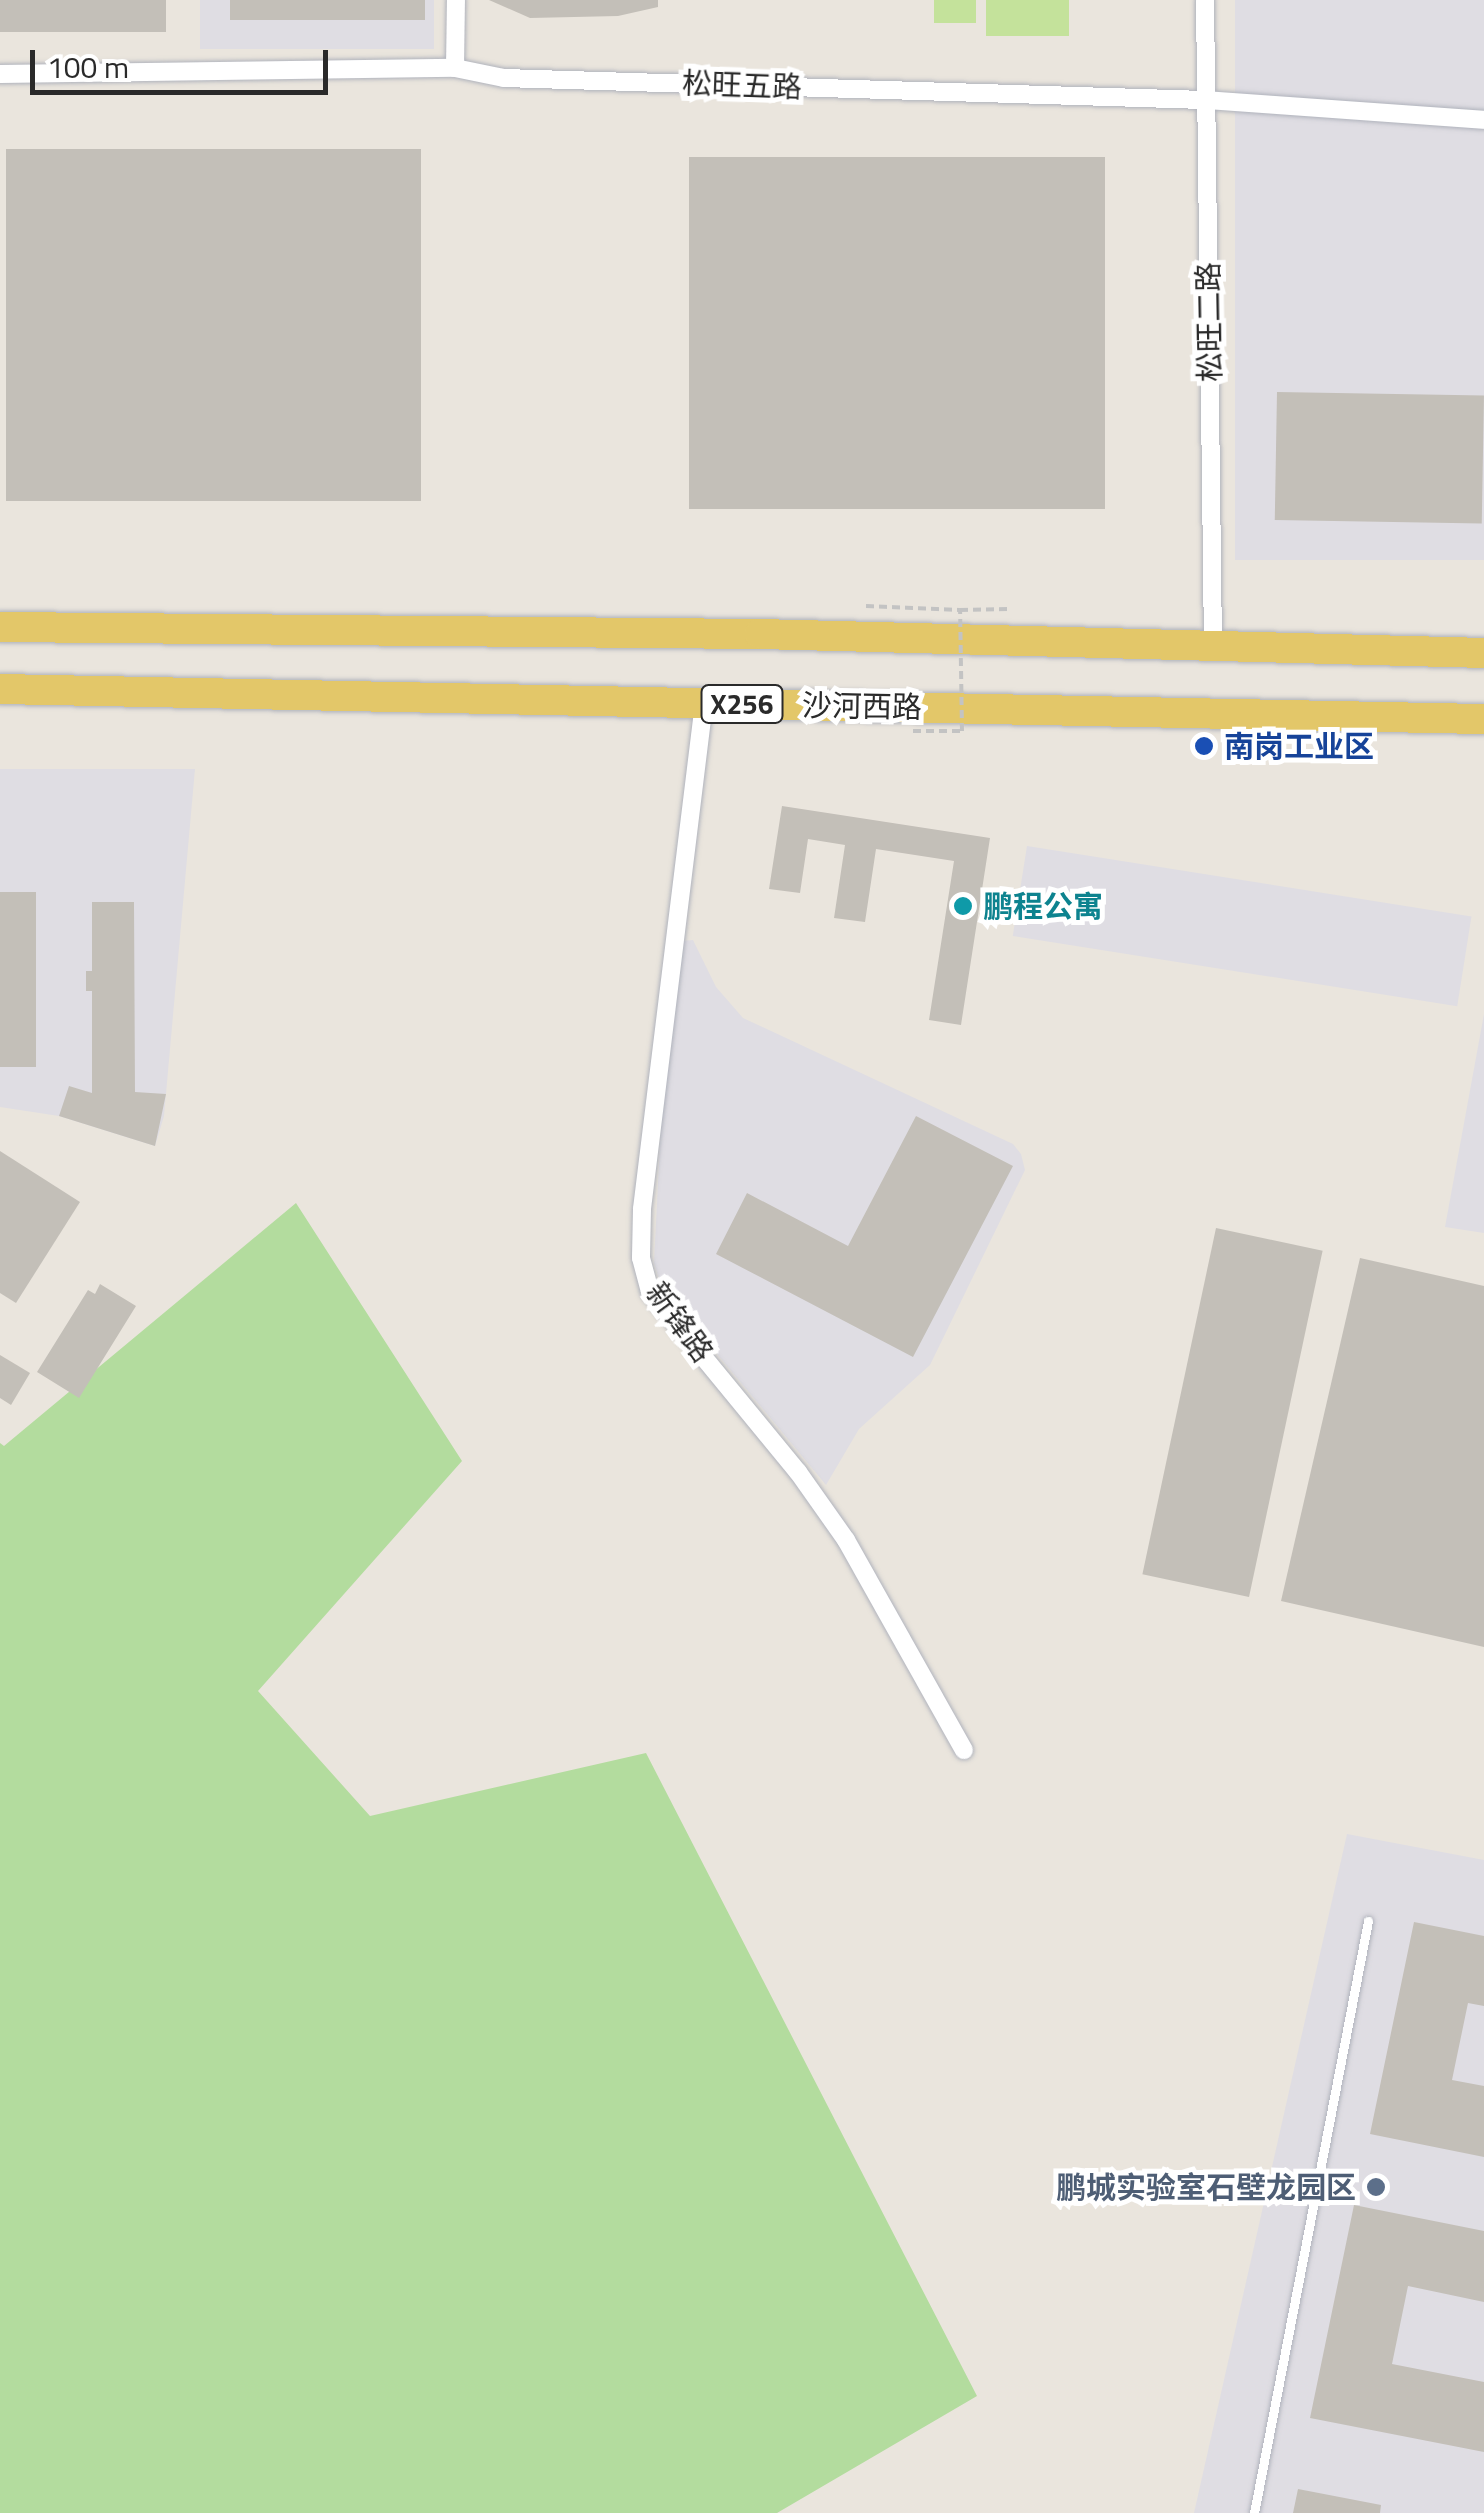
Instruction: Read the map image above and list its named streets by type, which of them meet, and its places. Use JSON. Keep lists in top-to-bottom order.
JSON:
{
  "streets": {
    "main road": ["X256", "沙河西路"],
    "street": ["松旺五路", "松旺二路", "新锋路"]
  },
  "crossings": [
    ["松旺五路", "松旺二路"],
    ["沙河西路", "新锋路"]
  ],
  "places": ["南岗工业区", "鹏程公寓", "鹏城实验室石壁龙园区"],
  "scale_bar": "100 m"
}
